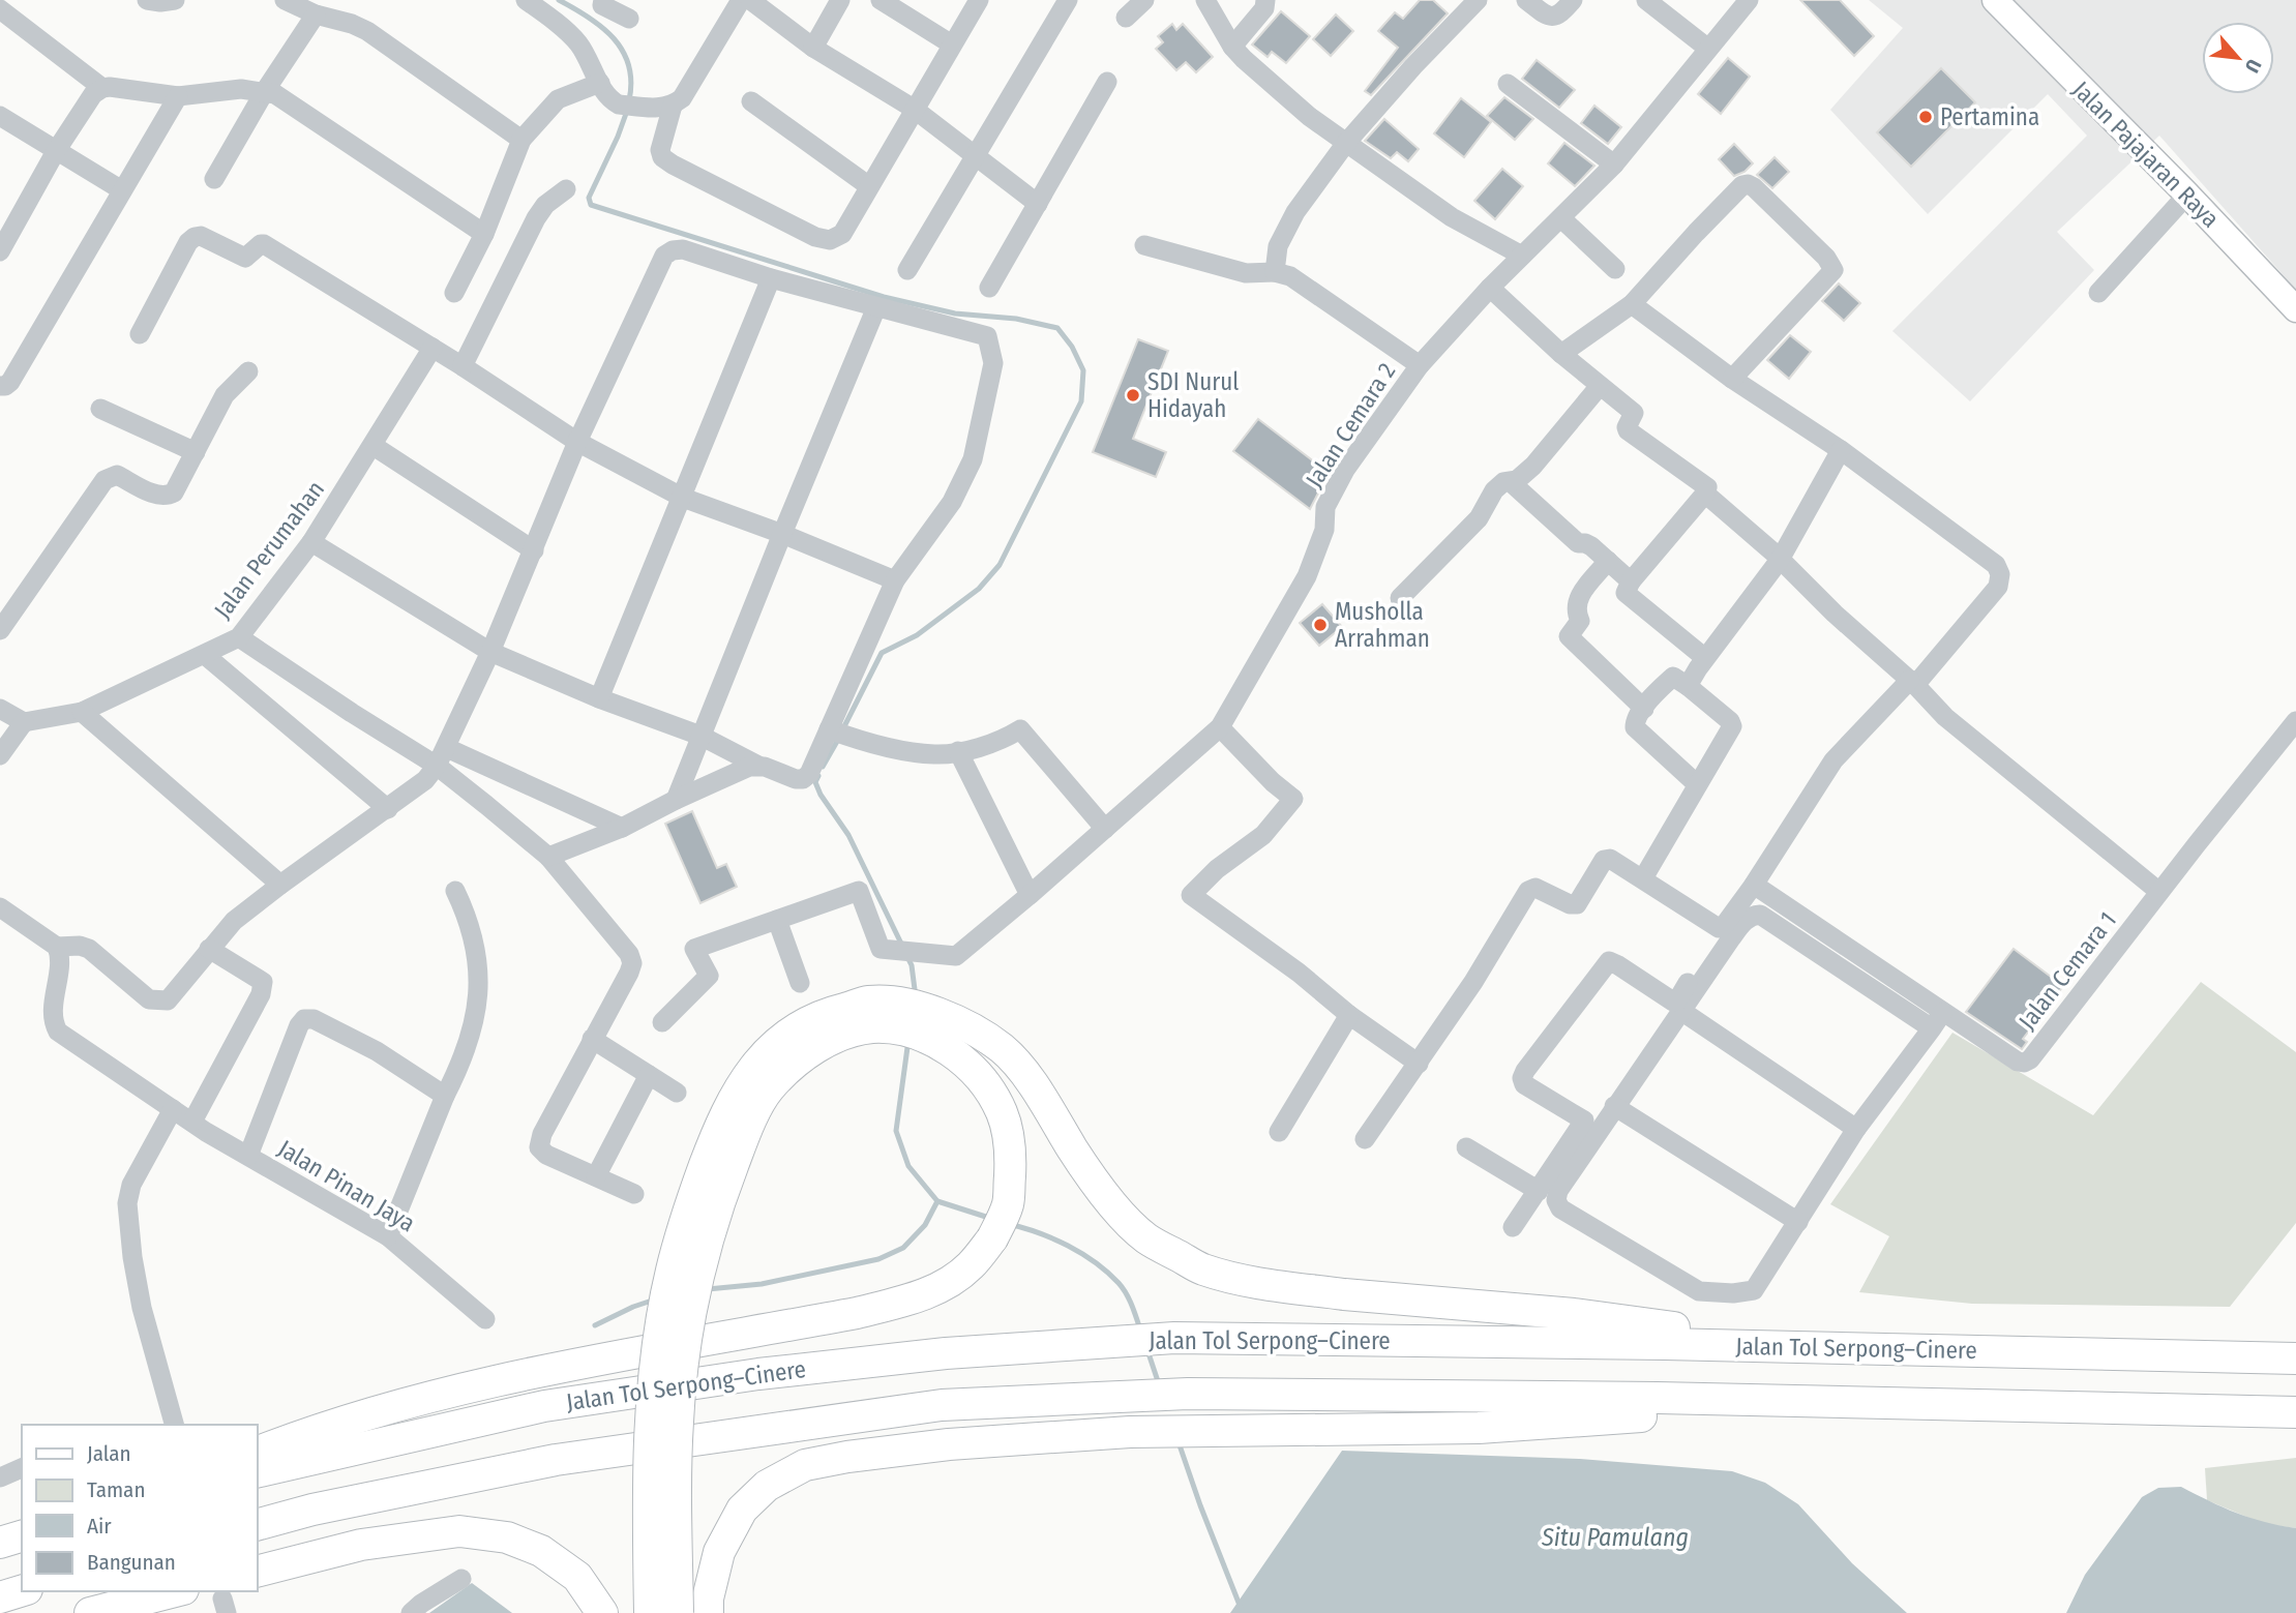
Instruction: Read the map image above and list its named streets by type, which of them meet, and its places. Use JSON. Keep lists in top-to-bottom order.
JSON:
{
  "streets": {
    "highway": ["Jalan Tol Serpong–Cinere"],
    "main road": ["Jalan Pajajaran Raya"],
    "street": [
      "Jalan Cemara 2",
      "Jalan Perumahan",
      "Jalan Cemara 1",
      "Jalan Pinan Jaya"
    ]
  },
  "water": ["Situ Pamulang"],
  "places": ["Pertamina", "SDI Nurul Hidayah", "Musholla Arrahman"],
  "legend": [
    "Jalan",
    "Taman",
    "Air",
    "Bangunan"
  ],
  "north": "bottom right"
}
